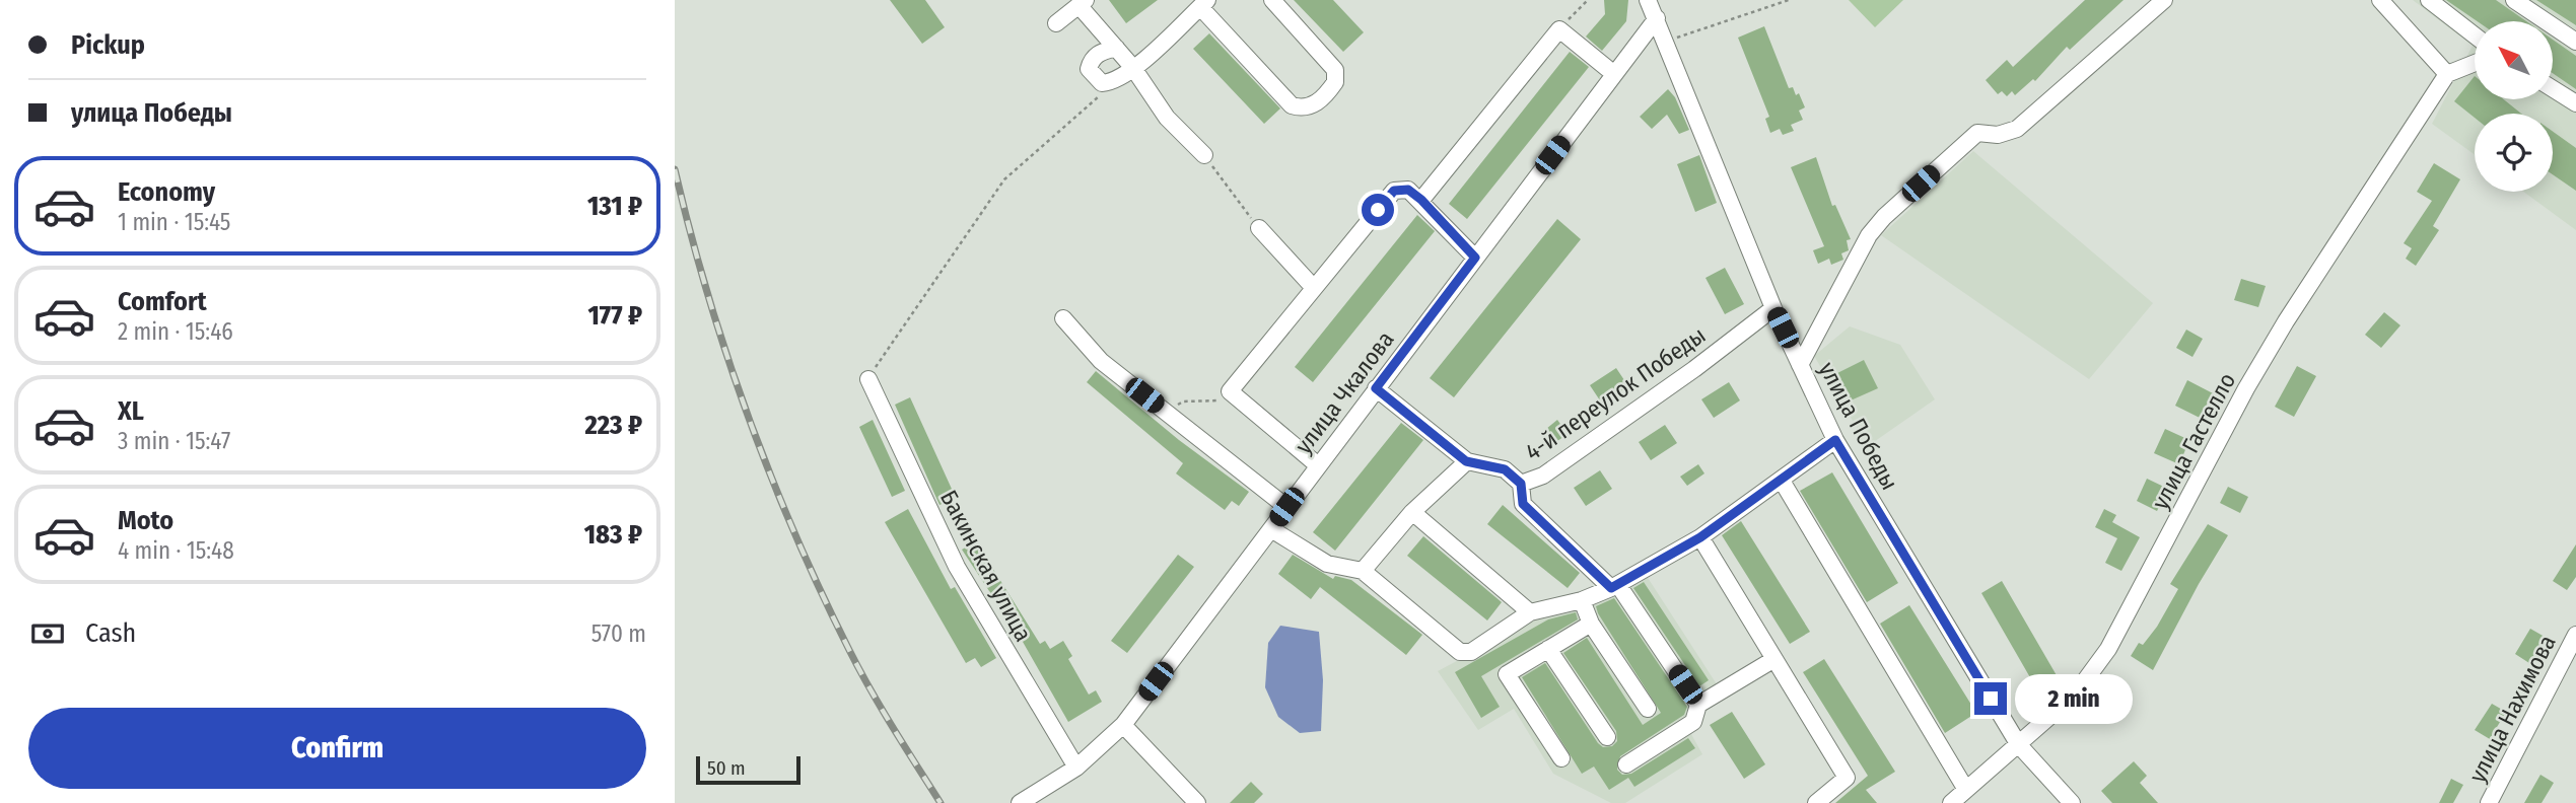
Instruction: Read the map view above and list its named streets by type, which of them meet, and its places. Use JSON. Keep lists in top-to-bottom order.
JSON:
{
  "streets": {
    "street": [
      "улица Чкалова",
      "4-й переулок Победы",
      "улица Победы",
      "улица Гастелло",
      "Бакинская улица",
      "улица Нахимова"
    ]
  },
  "crossings": [
    ["улица Чкалова", "4-й переулок Победы"],
    ["улица Чкалова", "улица Победы"],
    ["улица Чкалова", "Бакинская улица"],
    ["4-й переулок Победы", "улица Победы"],
    ["улица Победы", "улица Гастелло"]
  ],
  "scale_bar": "50 m",
  "north": "top left",
  "page": {
    "banner": ["Pickup", "улица Победы"],
    "list": [
      {
        "name": "Economy",
        "note": "1 min · 15:45",
        "value": "131 ₽"
      },
      {
        "name": "Comfort",
        "note": "2 min · 15:46",
        "value": "177 ₽"
      },
      {
        "name": "XL",
        "note": "3 min · 15:47",
        "value": "223 ₽"
      },
      {
        "name": "Moto",
        "note": "4 min · 15:48",
        "value": "183 ₽"
      }
    ],
    "pay": ["Cash", "570 m"],
    "bubble": "2 min",
    "buttons": "Confirm",
    "scale": "50 m"
  }
}
